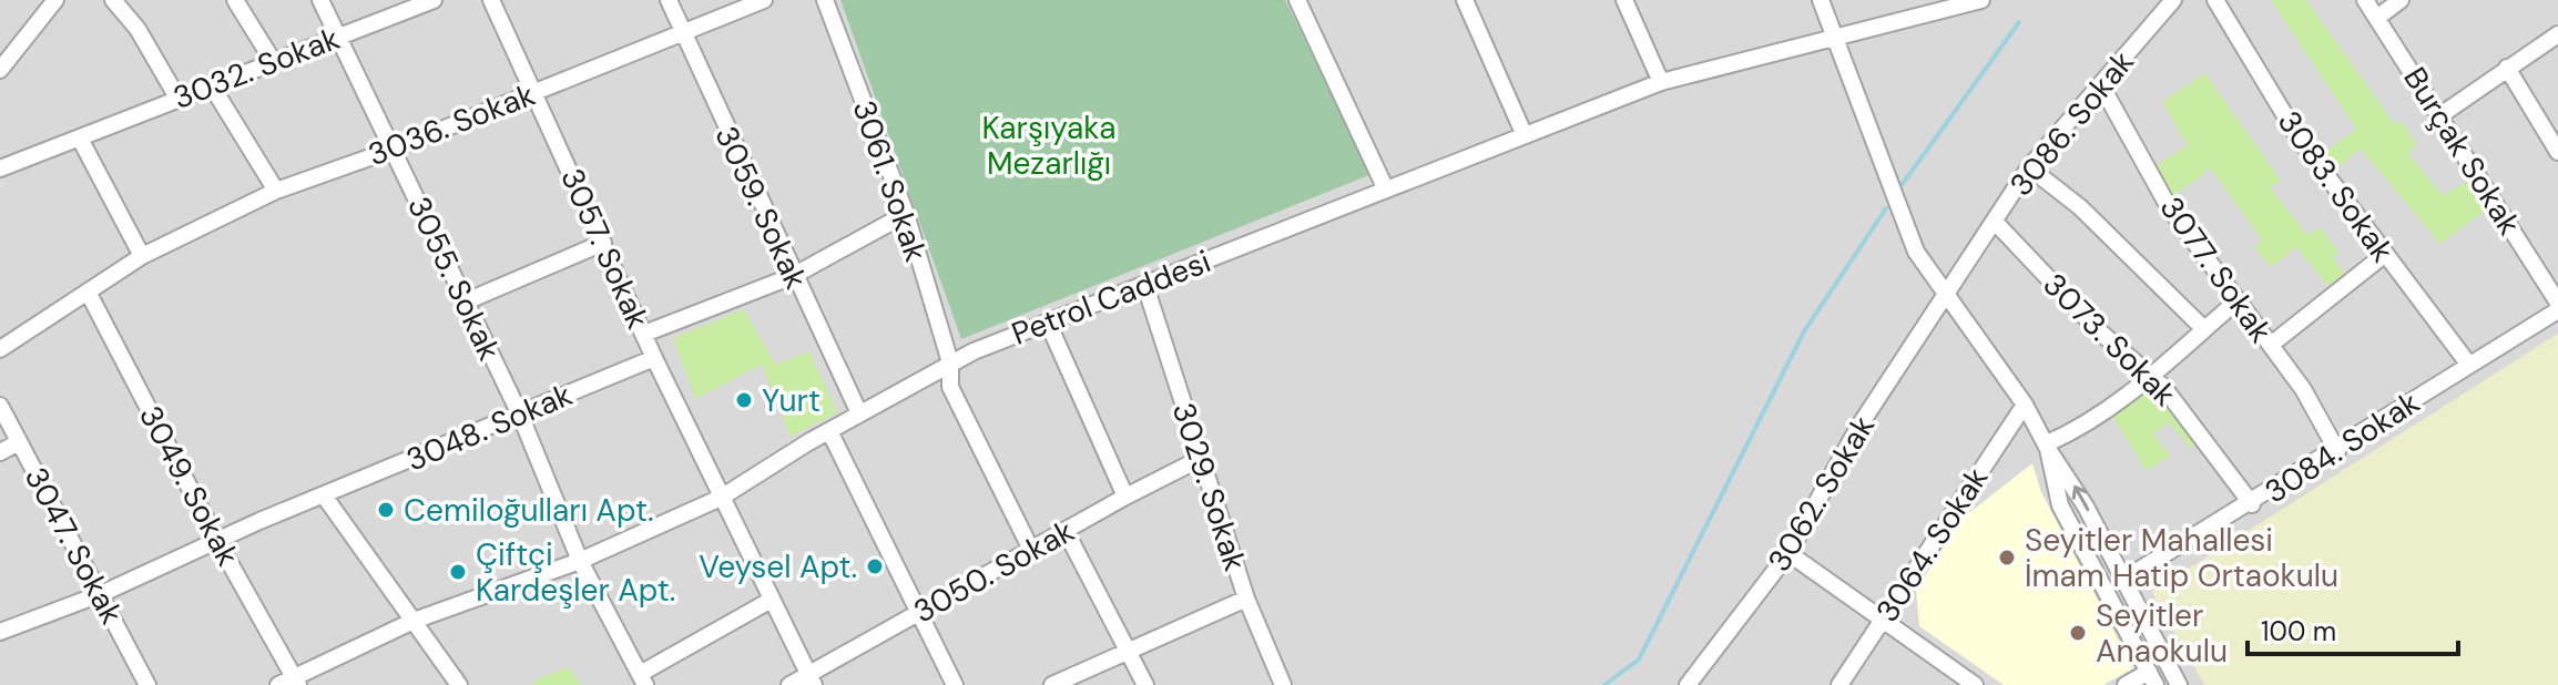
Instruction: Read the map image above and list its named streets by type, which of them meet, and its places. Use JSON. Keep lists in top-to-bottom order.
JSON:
{
  "streets": {
    "street": [
      "3032. Sokak",
      "3086. Sokak",
      "3036. Sokak",
      "Burçak Sokak",
      "3061. Sokak",
      "3083. Sokak",
      "3059. Sokak",
      "3057. Sokak",
      "3077. Sokak",
      "3055. Sokak",
      "Petrol Caddesi",
      "3073. Sokak",
      "3048. Sokak",
      "3084. Sokak",
      "3049. Sokak",
      "3029. Sokak",
      "3062. Sokak",
      "3064. Sokak",
      "3047. Sokak",
      "3050. Sokak"
    ]
  },
  "crossings": [
    ["3032. Sokak", "3055. Sokak"],
    ["3086. Sokak", "3077. Sokak"],
    ["3086. Sokak", "3073. Sokak"],
    ["3086. Sokak", "3062. Sokak"],
    ["3036. Sokak", "3059. Sokak"],
    ["3036. Sokak", "3057. Sokak"],
    ["3036. Sokak", "3055. Sokak"],
    ["3036. Sokak", "3049. Sokak"],
    ["3061. Sokak", "Petrol Caddesi"],
    ["3061. Sokak", "3050. Sokak"],
    ["3083. Sokak", "3084. Sokak"],
    ["3059. Sokak", "Petrol Caddesi"],
    ["3057. Sokak", "Petrol Caddesi"],
    ["3057. Sokak", "3048. Sokak"],
    ["3057. Sokak", "3050. Sokak"],
    ["3077. Sokak", "3084. Sokak"],
    ["3055. Sokak", "Petrol Caddesi"],
    ["3055. Sokak", "3048. Sokak"],
    ["Petrol Caddesi", "3049. Sokak"],
    ["Petrol Caddesi", "3029. Sokak"],
    ["3073. Sokak", "3084. Sokak"],
    ["3048. Sokak", "3049. Sokak"],
    ["3048. Sokak", "3047. Sokak"],
    ["3029. Sokak", "3050. Sokak"]
  ],
  "parks": ["Karşıyaka Mezarlığı"],
  "places": [
    "Yurt",
    "Cemiloğulları Apt.",
    "Seyitler Mahallesi İmam Hatip Ortaokulu",
    "Veysel Apt.",
    "Çiftçi Kardeşler Apt.",
    "Seyitler Anaokulu"
  ],
  "scale_bar": "100 m"
}
